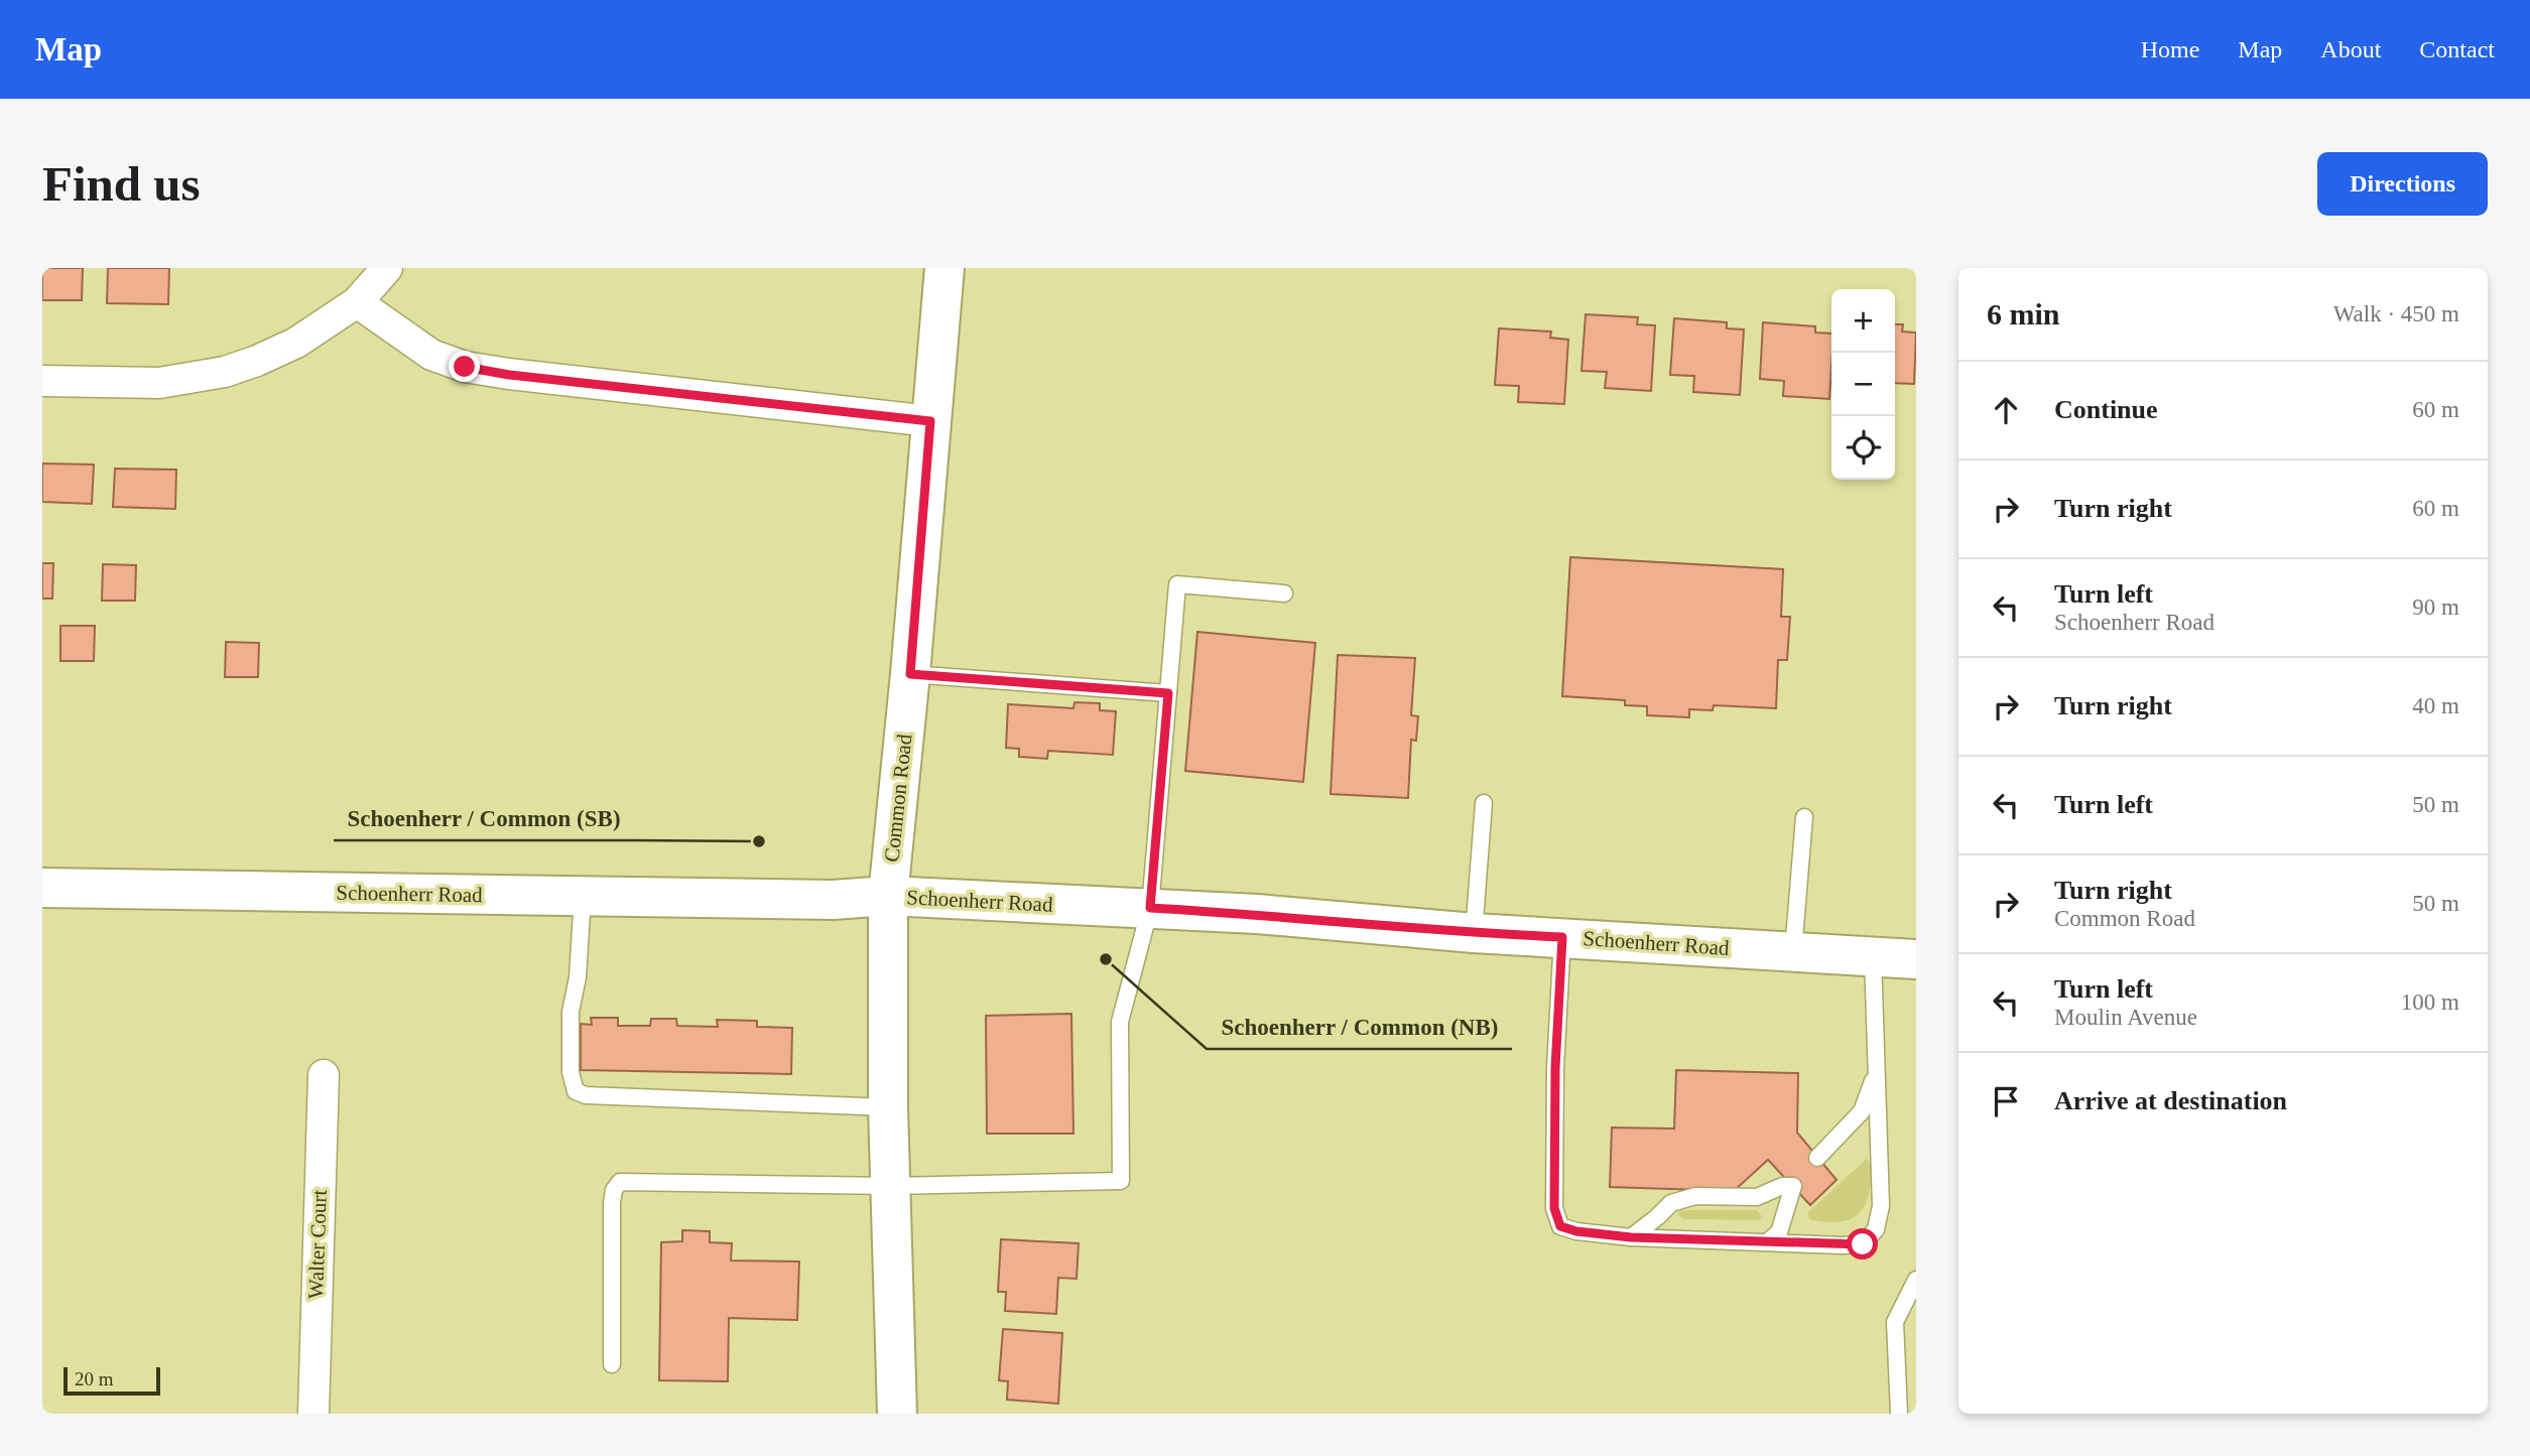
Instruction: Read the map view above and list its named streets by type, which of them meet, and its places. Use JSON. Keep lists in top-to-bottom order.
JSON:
{
  "streets": {
    "main road": ["Common Road", "Schoenherr Road"],
    "street": ["Walter Court"]
  },
  "crossings": [
    ["Common Road", "Schoenherr Road"]
  ],
  "places": ["Schoenherr / Common (SB)", "Schoenherr / Common (NB)"],
  "scale_bar": "20 m",
  "page": {
    "header": "Map",
    "nav": [
      "Home",
      "Map",
      "About",
      "Contact"
    ],
    "buttons": "Directions",
    "title": "Find us",
    "heading": ["6 min", "Walk · 450 m"],
    "map_buttons": ["+", "−"],
    "list": [
      ["Continue", "60 m"],
      ["Turn right", "60 m"],
      ["Turn left", "Schoenherr Road", "90 m"],
      ["Turn right", "40 m"],
      ["Turn left", "50 m"],
      ["Turn right", "Common Road", "50 m"],
      ["Turn left", "Moulin Avenue", "100 m"],
      "Arrive at destination"
    ],
    "scale": "20 m"
  }
}
